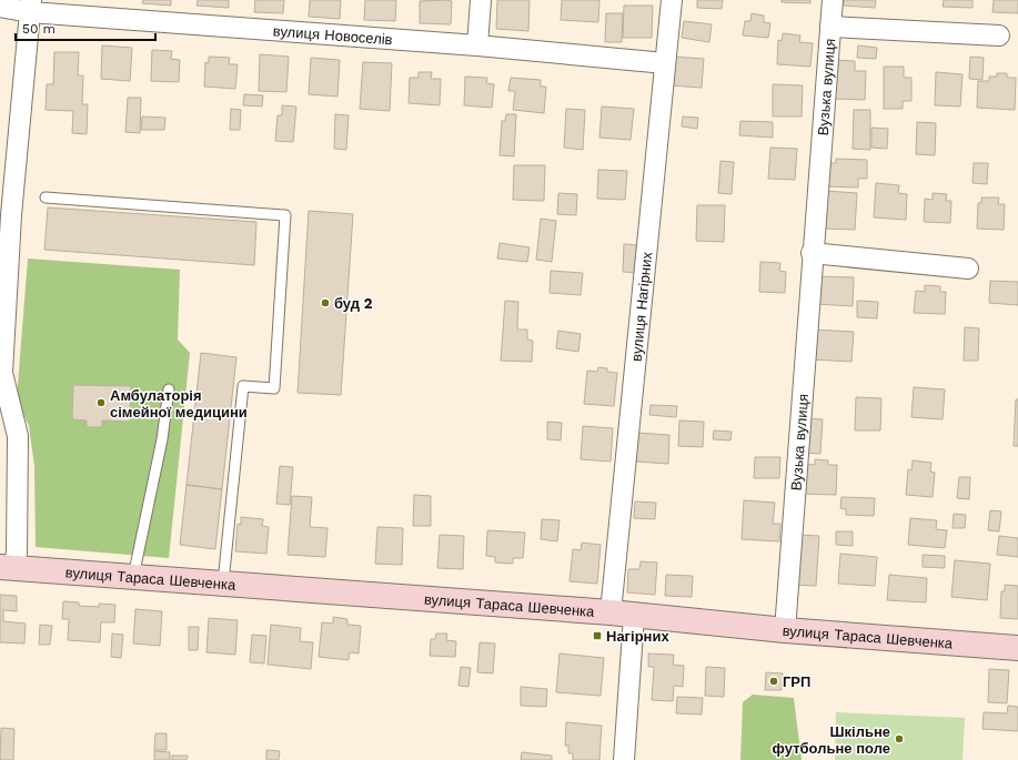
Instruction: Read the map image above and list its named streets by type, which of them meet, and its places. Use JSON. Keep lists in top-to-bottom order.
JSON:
{
  "streets": {
    "street": [
      "вулиця Новоселів",
      "Вузька вулиця",
      "вулиця Нагірних",
      "вулиця Тараса Шевченка"
    ]
  },
  "crossings": [
    ["вулиця Новоселів", "вулиця Нагірних"],
    ["Вузька вулиця", "вулиця Тараса Шевченка"],
    ["вулиця Нагірних", "вулиця Тараса Шевченка"]
  ],
  "places": {
    "other": [
      "буд 2",
      "Амбулаторія сімейної медицини",
      "ГРП",
      "Шкільне футбольне поле"
    ],
    "transit": ["Нагірних"]
  },
  "scale_bar": "50 m"
}
